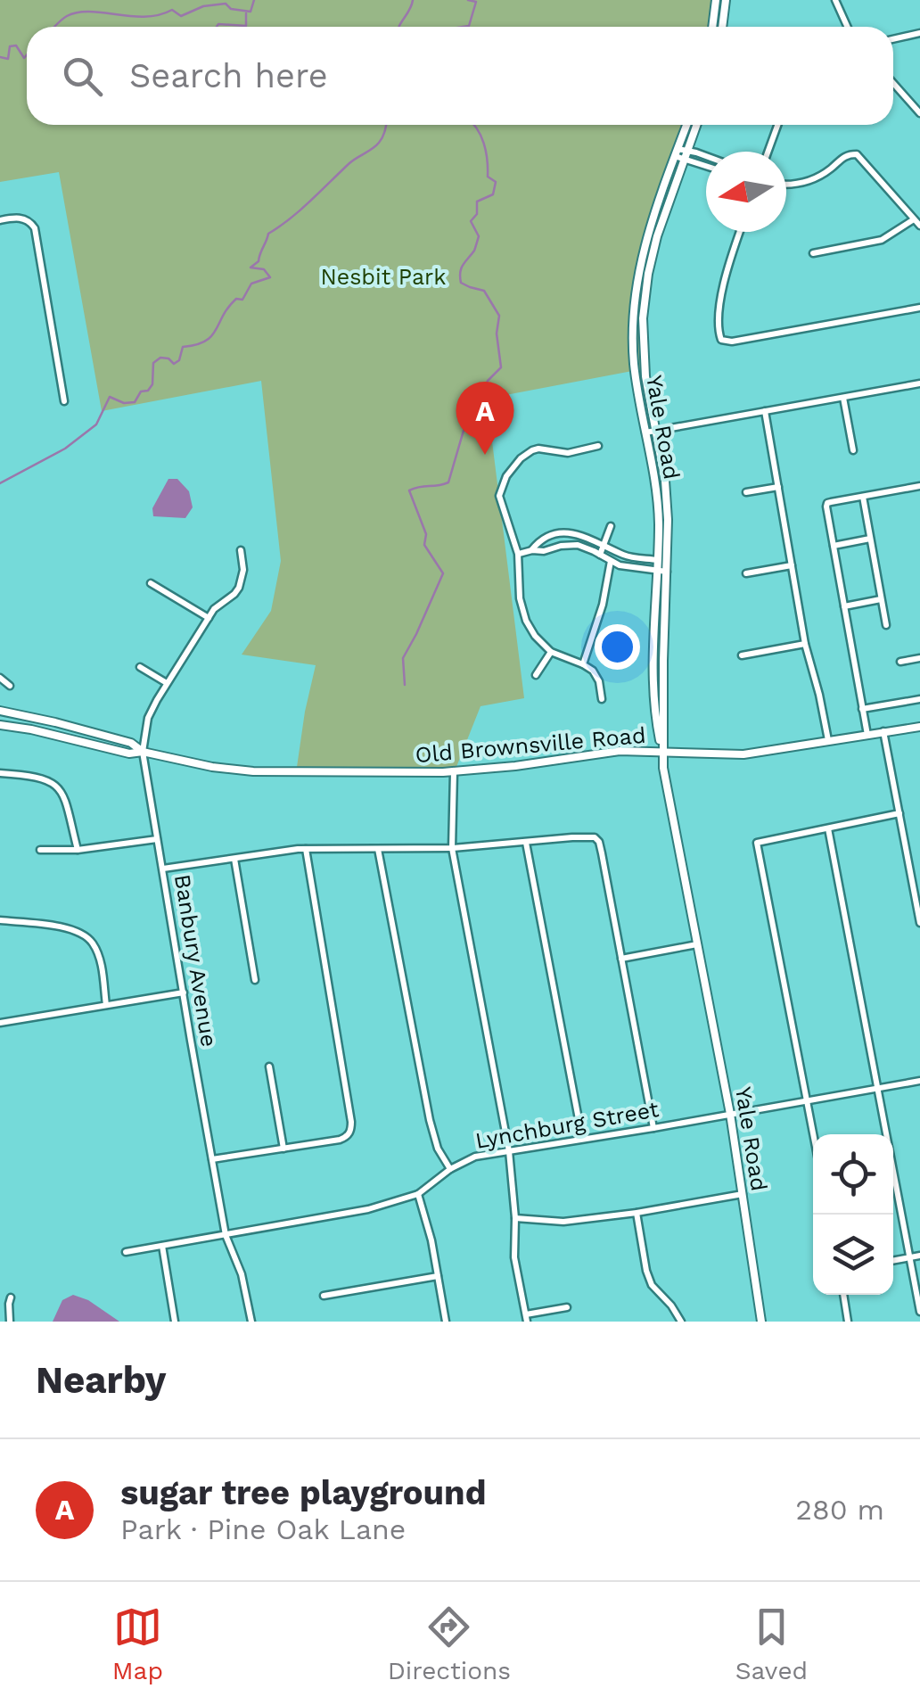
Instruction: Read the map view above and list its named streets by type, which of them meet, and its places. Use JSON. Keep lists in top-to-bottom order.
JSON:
{
  "streets": {
    "main road": ["Yale Road", "Old Brownsville Road"],
    "street": ["Banbury Avenue", "Lynchburg Street"]
  },
  "crossings": [
    ["Yale Road", "Old Brownsville Road"],
    ["Yale Road", "Lynchburg Street"],
    ["Old Brownsville Road", "Banbury Avenue"],
    ["Banbury Avenue", "Lynchburg Street"]
  ],
  "parks": ["Nesbit Park"],
  "north": "left",
  "page": {
    "search": "Search here",
    "pins": "A",
    "heading": "Nearby",
    "list": [
      {
        "mark": "A",
        "name": "sugar tree playground",
        "note": "Park · Pine Oak Lane",
        "value": "280 m"
      }
    ],
    "nav": ["Map", "Directions", "Saved"]
  }
}
